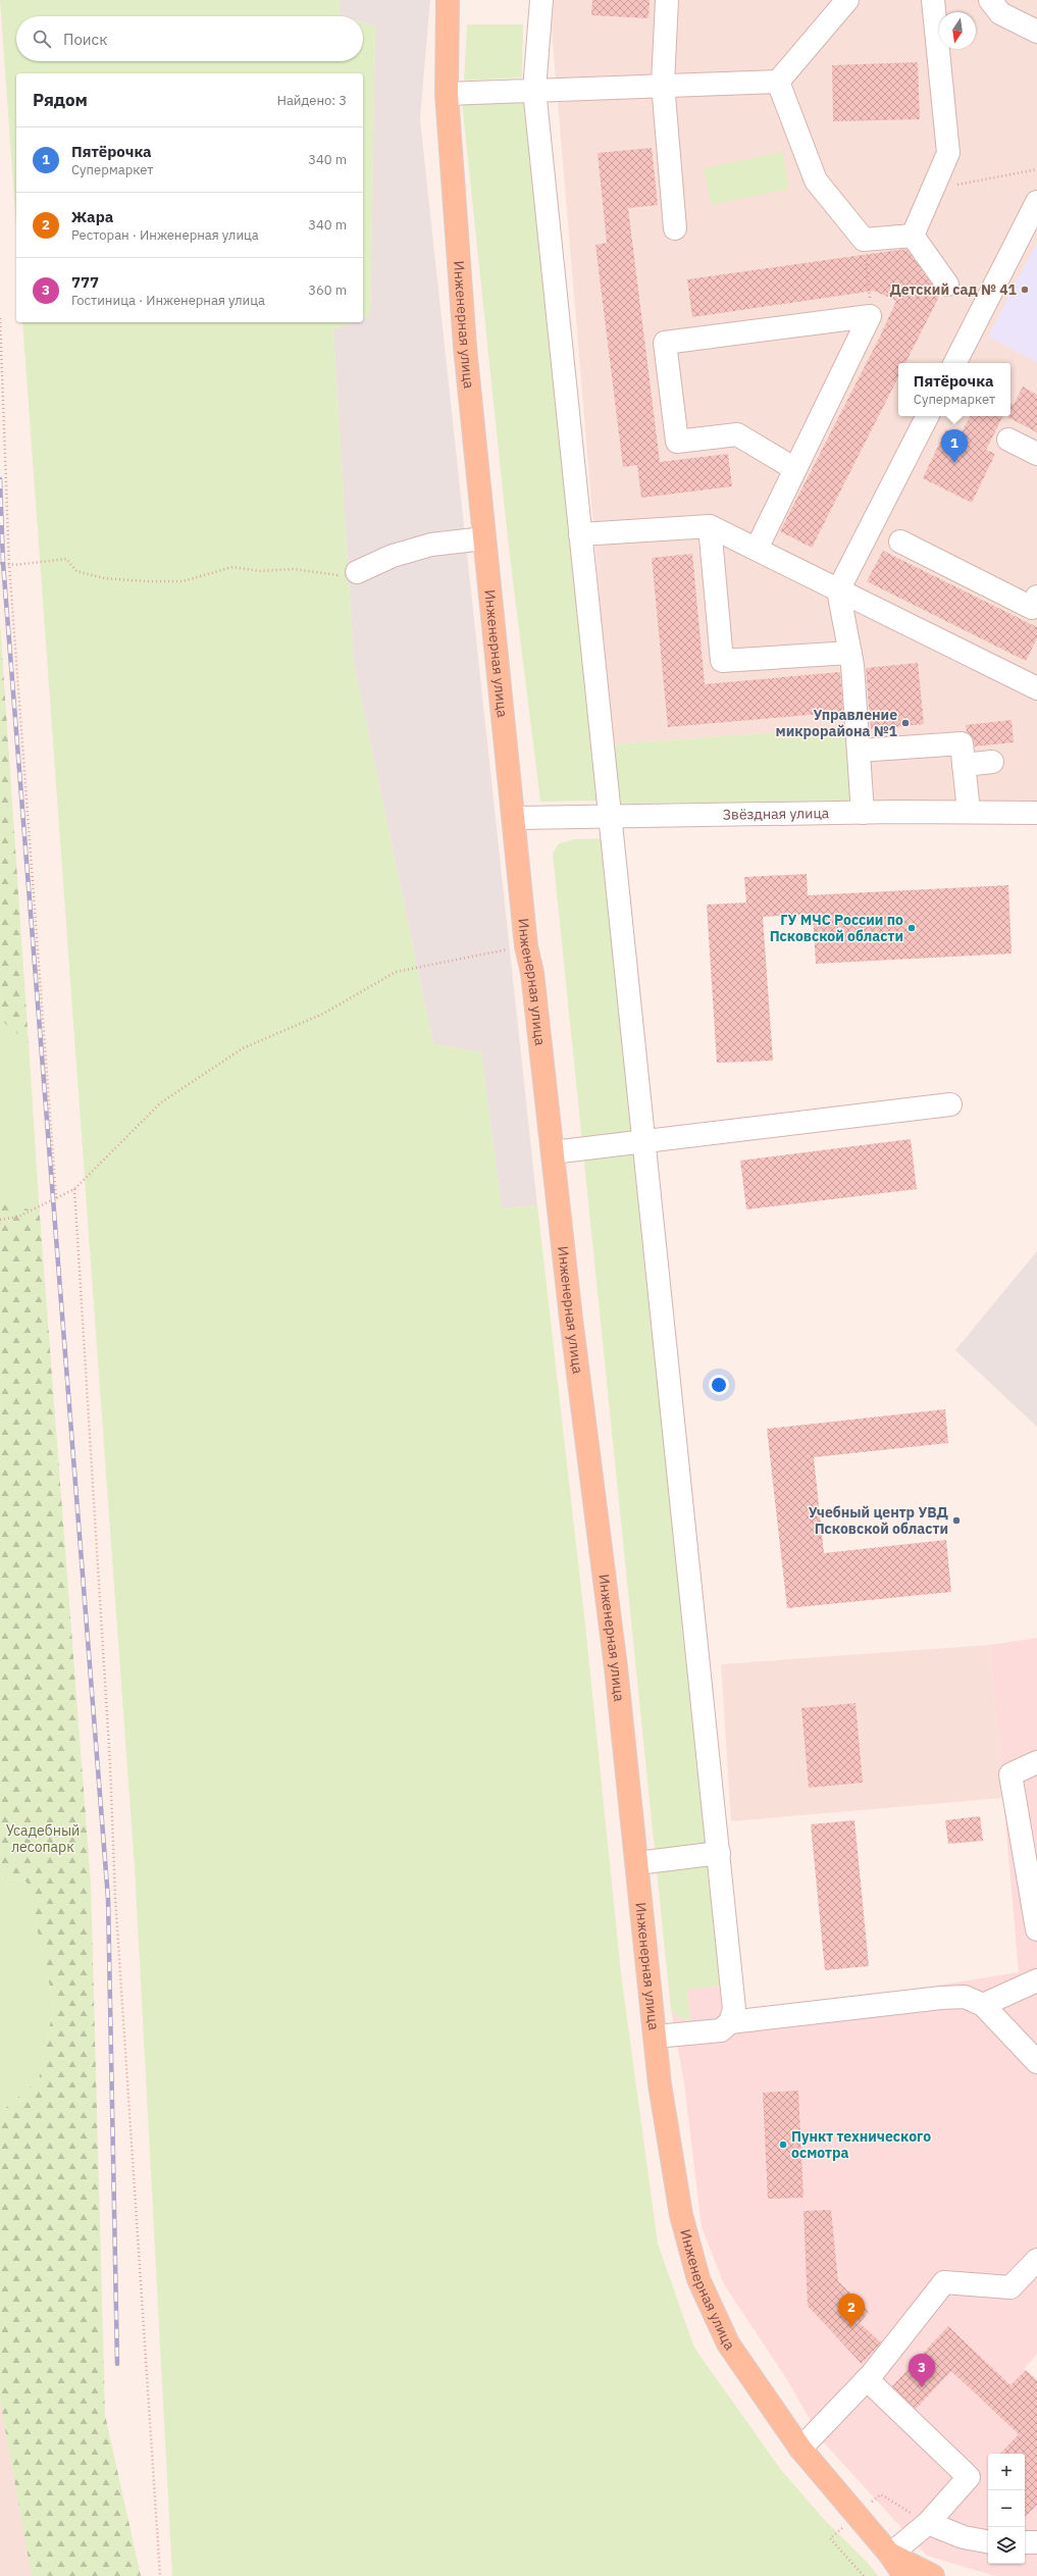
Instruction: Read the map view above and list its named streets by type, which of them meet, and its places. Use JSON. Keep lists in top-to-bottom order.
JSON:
{
  "streets": {
    "main road": ["Инженерная улица"],
    "street": ["Звёздная улица"]
  },
  "crossings": [
    ["Инженерная улица", "Звёздная улица"]
  ],
  "parks": ["Усадебный лесопарк"],
  "places": [
    "Детский сад № 41",
    "Управление микрорайона №1",
    "ГУ МЧС России по Псковской области",
    "Учебный центр УВД Псковской области",
    "Пункт технического осмотра"
  ],
  "north": "bottom",
  "page": {
    "search": "Поиск",
    "heading": ["Рядом", "Найдено: 3"],
    "list": [
      {
        "mark": "1",
        "name": "Пятёрочка",
        "note": "Супермаркет",
        "value": "340 m"
      },
      {
        "mark": "2",
        "name": "Жара",
        "note": "Ресторан · Инженерная улица",
        "value": "340 m"
      },
      {
        "mark": "3",
        "name": "777",
        "note": "Гостиница · Инженерная улица",
        "value": "360 m"
      }
    ],
    "popup": ["Пятёрочка", "Супермаркет"],
    "pins": ["1", "2", "3"],
    "map_buttons": ["+", "−"]
  }
}
